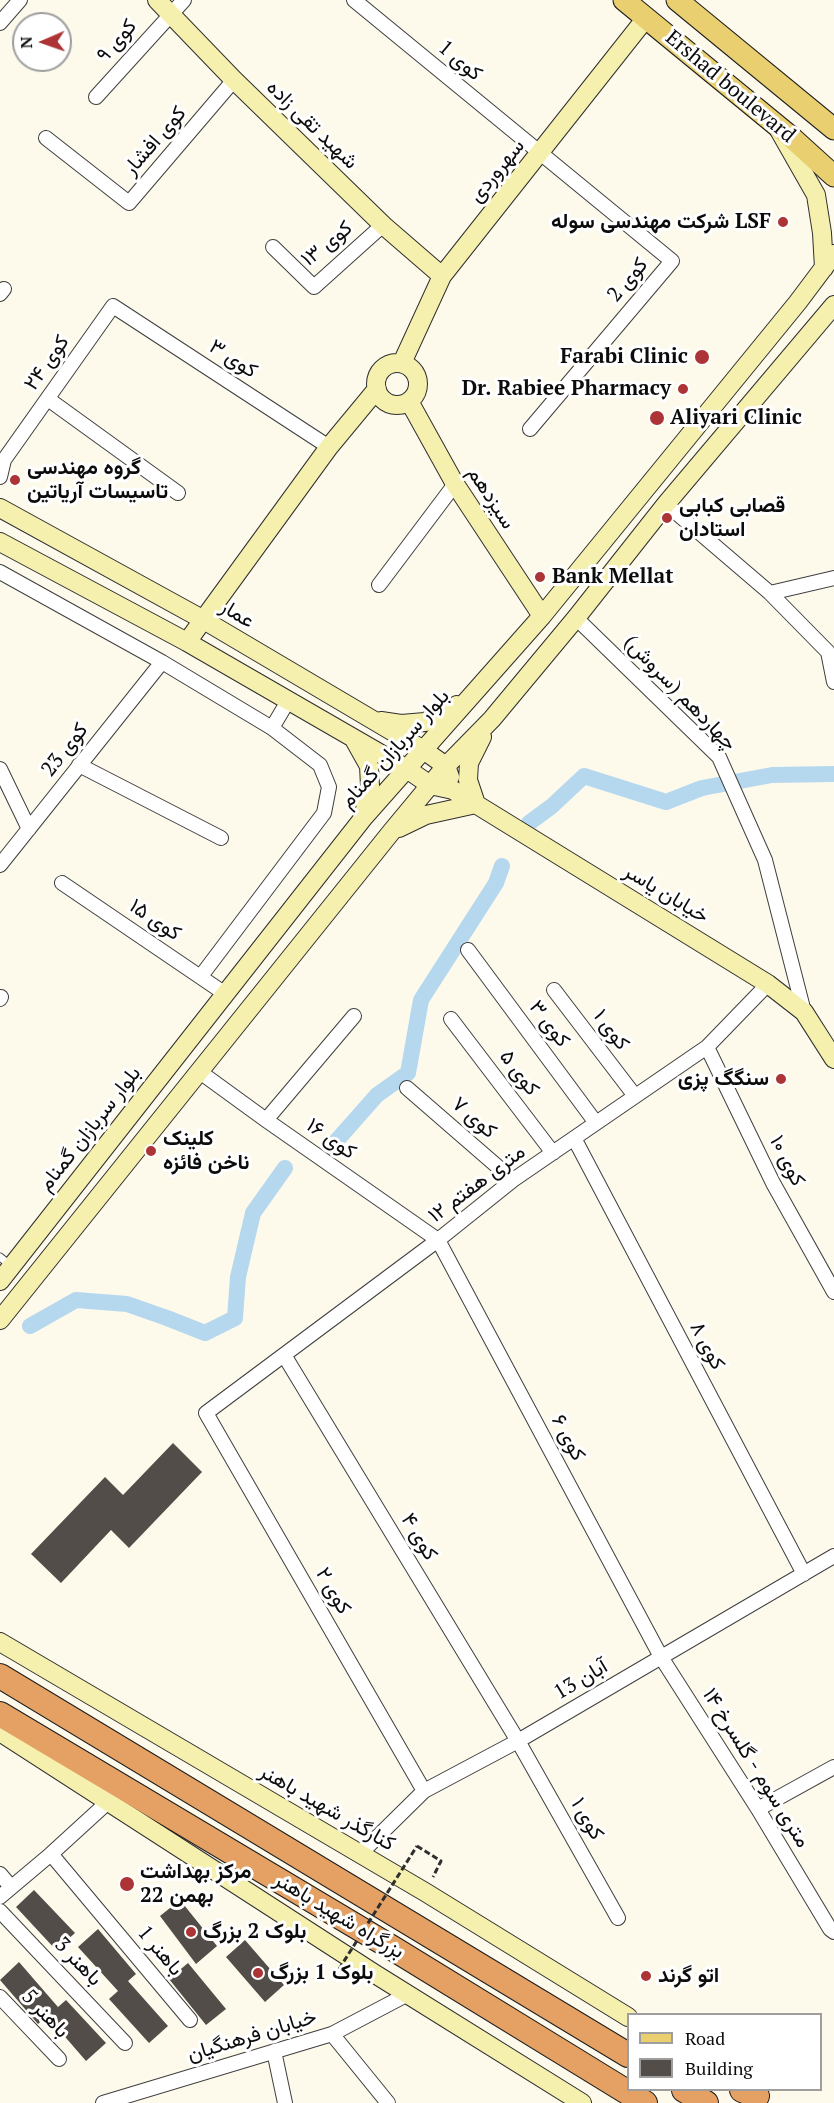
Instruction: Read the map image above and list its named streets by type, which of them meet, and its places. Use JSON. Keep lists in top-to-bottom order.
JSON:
{
  "streets": {
    "highway": ["بزرگراه شهید باهنر"],
    "main road": [
      "Ershad boulevard",
      "شهید تقی زاده",
      "سهروردی",
      "سیزدهم",
      "عمار",
      "بلوار سربازان گمنام",
      "خیابان یاسر",
      "کنارگذر شهید باهنر"
    ],
    "street": [
      "کوی ۹",
      "کوی 1",
      "کوی افشار",
      "کوی ۱۳",
      "کوی 2",
      "کوی ۳",
      "کوی ۲۴",
      "چهاردهم (سروش)",
      "کوی 23",
      "کوی ۱۵",
      "کوی ۱",
      "کوی ۵",
      "کوی ۷",
      "کوی ۱۶",
      "کوی ۱۰",
      "۱۲ متری هفتم",
      "کوی ۸",
      "کوی ۶",
      "کوی ۴",
      "کوی ۲",
      "13 آبان",
      "۱۴ متری سوم - گلسرخ",
      "باهنر 1",
      "باهنر 3",
      "باهنر 5",
      "خیابان فرهنگیان"
    ]
  },
  "crossings": [
    ["کوی ۹", "شهید تقی زاده"],
    ["کوی 1", "سهروردی"],
    ["کوی 1", "کوی 2"],
    ["Ershad boulevard", "سهروردی"],
    ["شهید تقی زاده", "کوی افشار"],
    ["شهید تقی زاده", "سهروردی"],
    ["شهید تقی زاده", "کوی ۱۳"],
    ["سهروردی", "کوی 2"],
    ["سهروردی", "سیزدهم"],
    ["کوی ۳", "کوی ۲۴"],
    ["کوی ۳", "۱۲ متری هفتم"],
    ["سیزدهم", "بلوار سربازان گمنام"],
    ["عمار", "بلوار سربازان گمنام"],
    ["چهاردهم (سروش)", "خیابان یاسر"],
    ["بلوار سربازان گمنام", "کوی ۱۵"],
    ["خیابان یاسر", "۱۲ متری هفتم"],
    ["کوی ۱", "۱۲ متری هفتم"],
    ["کوی ۱", "کوی ۴"],
    ["کوی ۱", "13 آبان"],
    ["کوی ۵", "۱۲ متری هفتم"],
    ["کوی ۷", "۱۲ متری هفتم"],
    ["کوی ۱۶", "۱۲ متری هفتم"],
    ["کوی ۱۶", "کوی ۶"],
    ["کوی ۱۰", "۱۲ متری هفتم"],
    ["۱۲ متری هفتم", "کوی ۸"],
    ["۱۲ متری هفتم", "کوی ۶"],
    ["۱۲ متری هفتم", "کوی ۴"],
    ["۱۲ متری هفتم", "کوی ۲"],
    ["کوی ۸", "13 آبان"],
    ["کوی ۶", "13 آبان"],
    ["کوی ۶", "۱۴ متری سوم - گلسرخ"],
    ["کوی ۴", "13 آبان"],
    ["کوی ۲", "13 آبان"],
    ["13 آبان", "۱۴ متری سوم - گلسرخ"],
    ["13 آبان", "کنارگذر شهید باهنر"]
  ],
  "places": [
    "شرکت مهندسی سوله LSF",
    "Farabi Clinic",
    "Dr. Rabiee Pharmacy",
    "Aliyari Clinic",
    "گروه مهندسی تاسیسات آریاتین",
    "قصابی کبابی استادان",
    "Bank Mellat",
    "سنگگ پزی",
    "کلینک ناخن فائزه",
    "مرکز بهداشت 22 بهمن",
    "بلوک 2 بزرگ",
    "بلوک 1 بزرگ",
    "اتو گرند"
  ],
  "legend": ["Road", "Building"],
  "north": "left"
}
